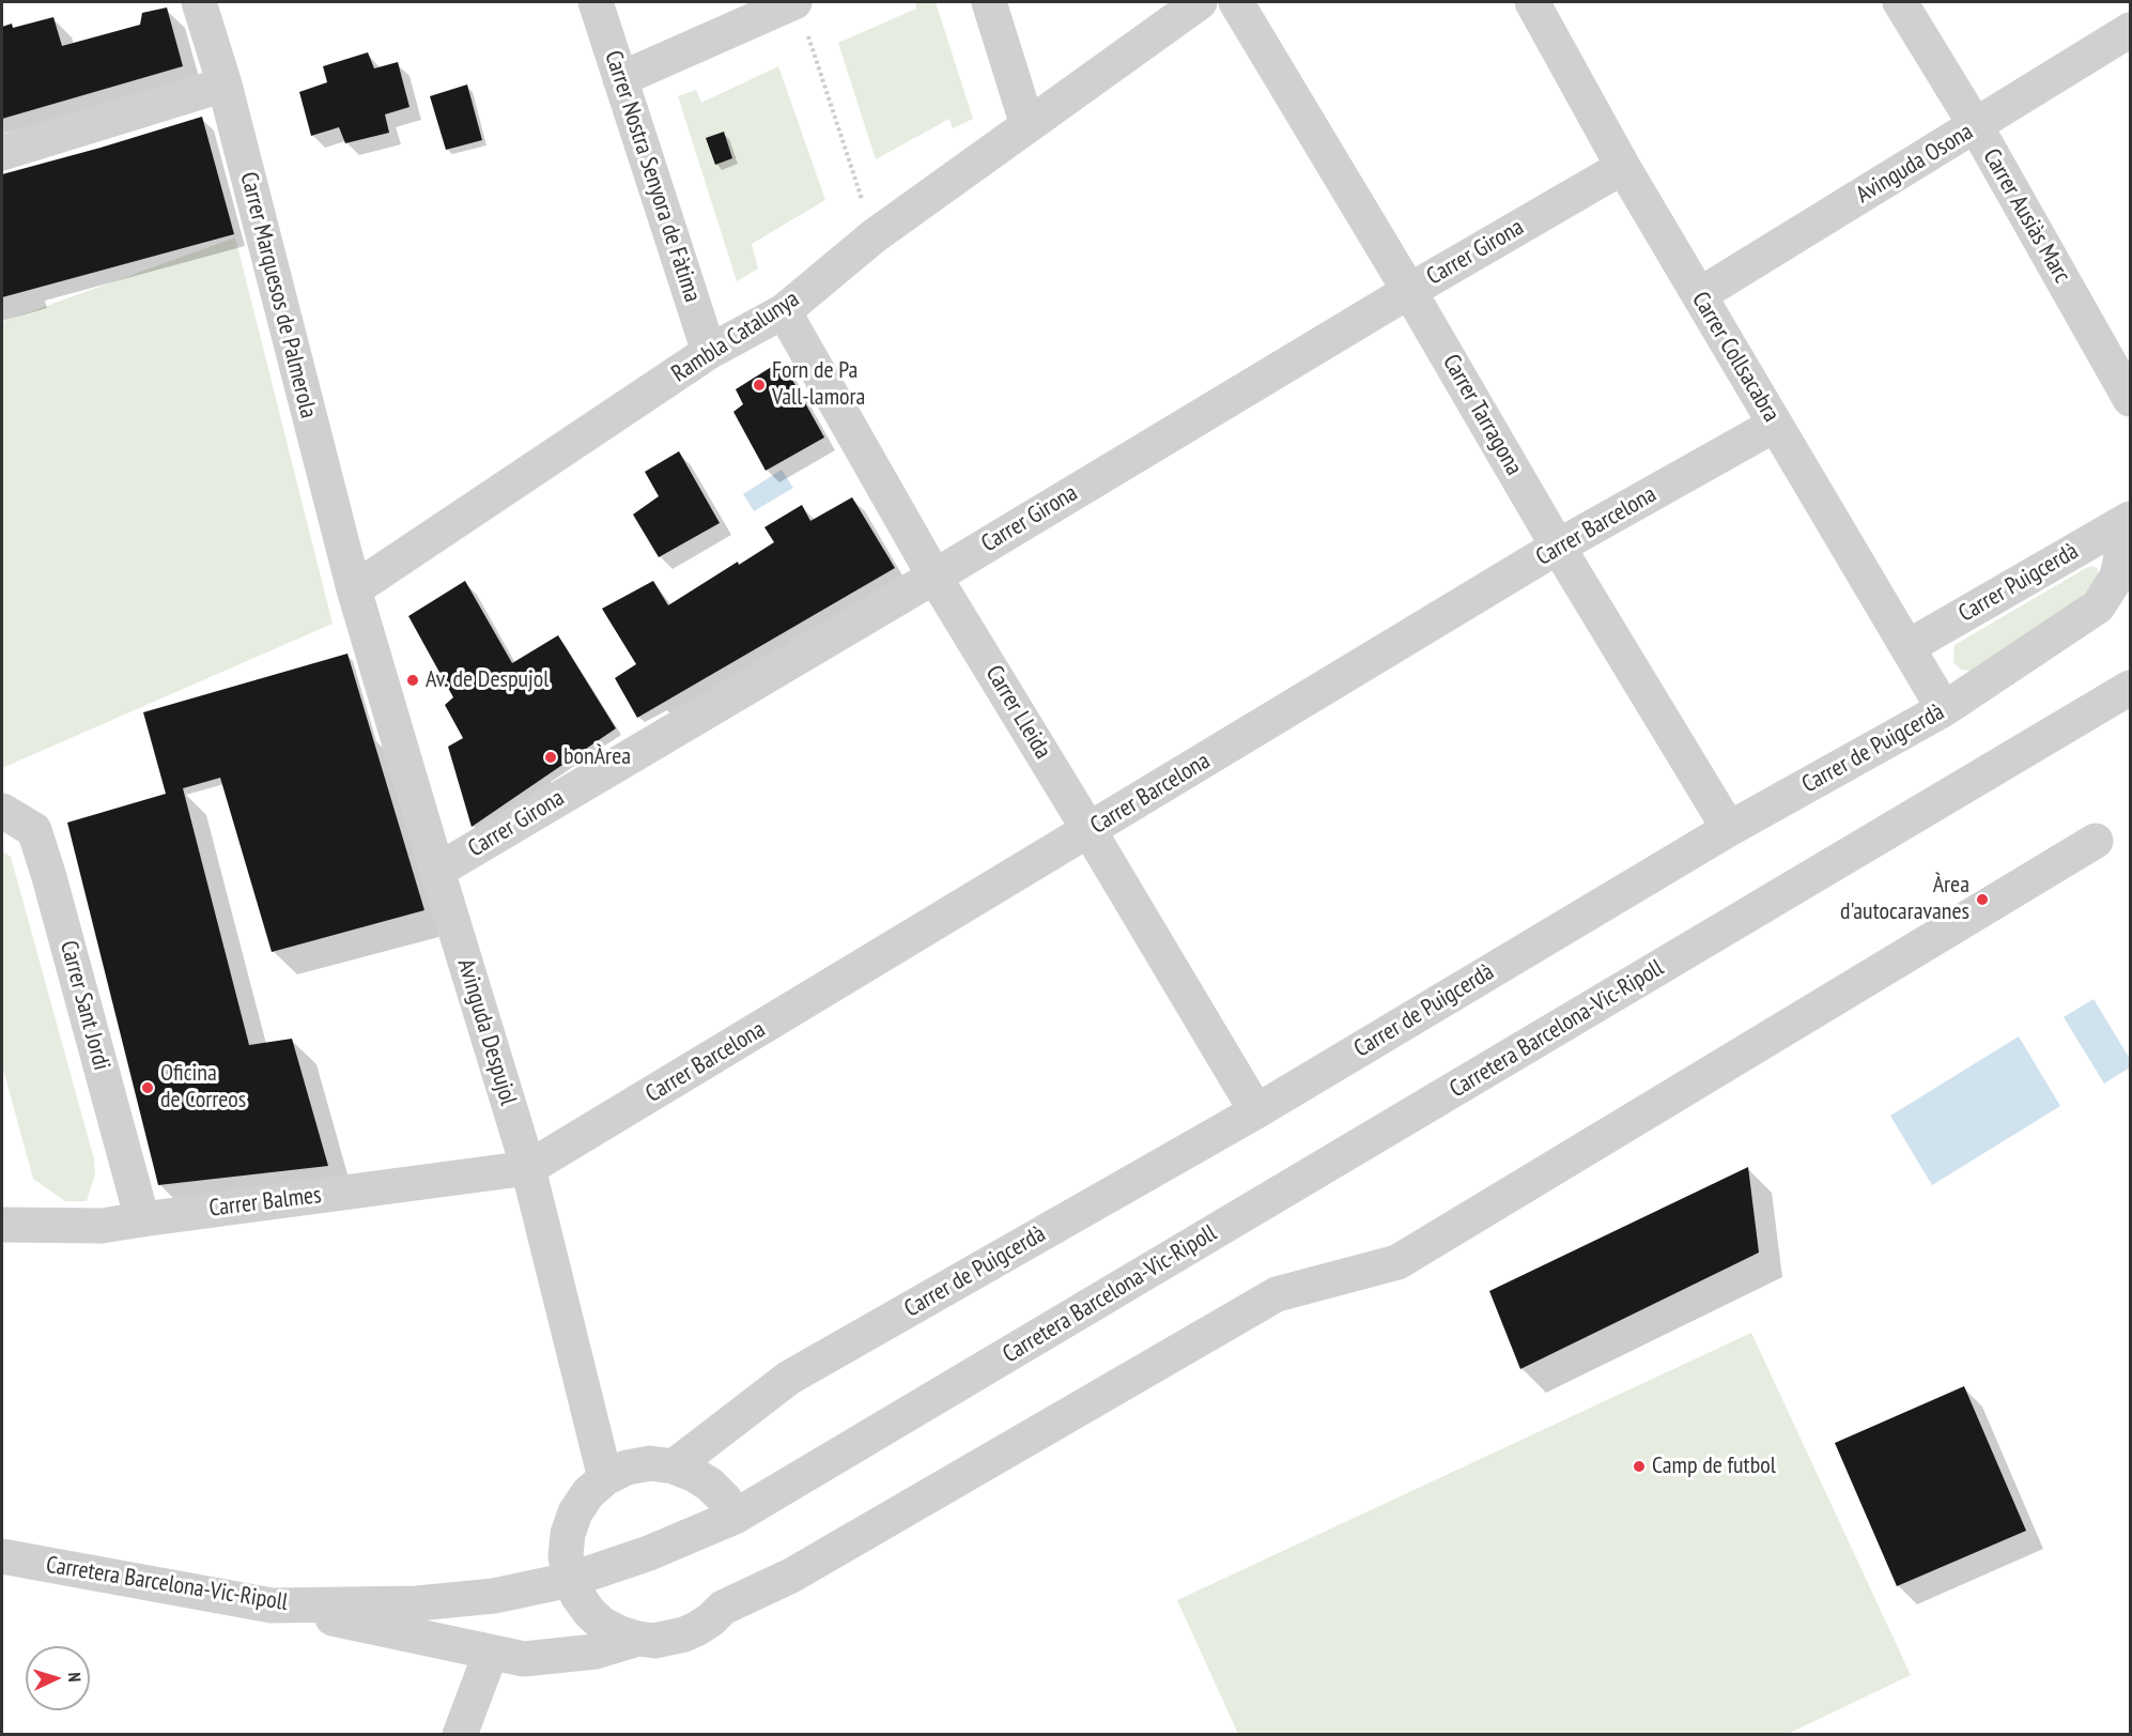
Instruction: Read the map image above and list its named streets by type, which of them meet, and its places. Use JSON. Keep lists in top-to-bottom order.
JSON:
{
  "streets": {
    "street": [
      "Avinguda Osona",
      "Carrer Nostra Senyora de Fàtima",
      "Carrer Ausiàs Marc",
      "Carrer Girona",
      "Carrer Marquesos de Palmerola",
      "Rambla Catalunya",
      "Carrer Collsacabra",
      "Carrer Tarragona",
      "Carrer Barcelona",
      "Carrer Puigcerdà",
      "Carrer Lleida",
      "Carrer de Puigcerdà",
      "Carrer Sant Jordi",
      "Carretera Barcelona-Vic-Ripoll",
      "Avinguda Despujol",
      "Carrer Balmes"
    ]
  },
  "crossings": [
    ["Avinguda Osona", "Carrer Ausiàs Marc"],
    ["Avinguda Osona", "Carrer Collsacabra"],
    ["Carrer Nostra Senyora de Fàtima", "Rambla Catalunya"],
    ["Carrer Girona", "Carrer Collsacabra"],
    ["Carrer Girona", "Carrer Tarragona"],
    ["Carrer Girona", "Carrer Lleida"],
    ["Carrer Girona", "Avinguda Despujol"],
    ["Carrer Marquesos de Palmerola", "Rambla Catalunya"],
    ["Carrer Marquesos de Palmerola", "Avinguda Despujol"],
    ["Rambla Catalunya", "Carrer Lleida"],
    ["Rambla Catalunya", "Avinguda Despujol"],
    ["Carrer Collsacabra", "Carrer Barcelona"],
    ["Carrer Collsacabra", "Carrer Puigcerdà"],
    ["Carrer Collsacabra", "Carrer de Puigcerdà"],
    ["Carrer Tarragona", "Carrer Barcelona"],
    ["Carrer Tarragona", "Carrer de Puigcerdà"],
    ["Carrer Barcelona", "Carrer Lleida"],
    ["Carrer Barcelona", "Avinguda Despujol"],
    ["Carrer Barcelona", "Carrer Balmes"],
    ["Carrer Puigcerdà", "Carrer de Puigcerdà"],
    ["Carrer Lleida", "Carrer de Puigcerdà"],
    ["Carrer Sant Jordi", "Carrer Balmes"],
    ["Avinguda Despujol", "Carrer Balmes"]
  ],
  "places": [
    "Forn de Pa Vall-lamora",
    "Av. de Despujol",
    "bonÀrea",
    "Àrea d'autocaravanes",
    "Oficina de Correos",
    "Camp de futbol"
  ],
  "north": "right"
}
